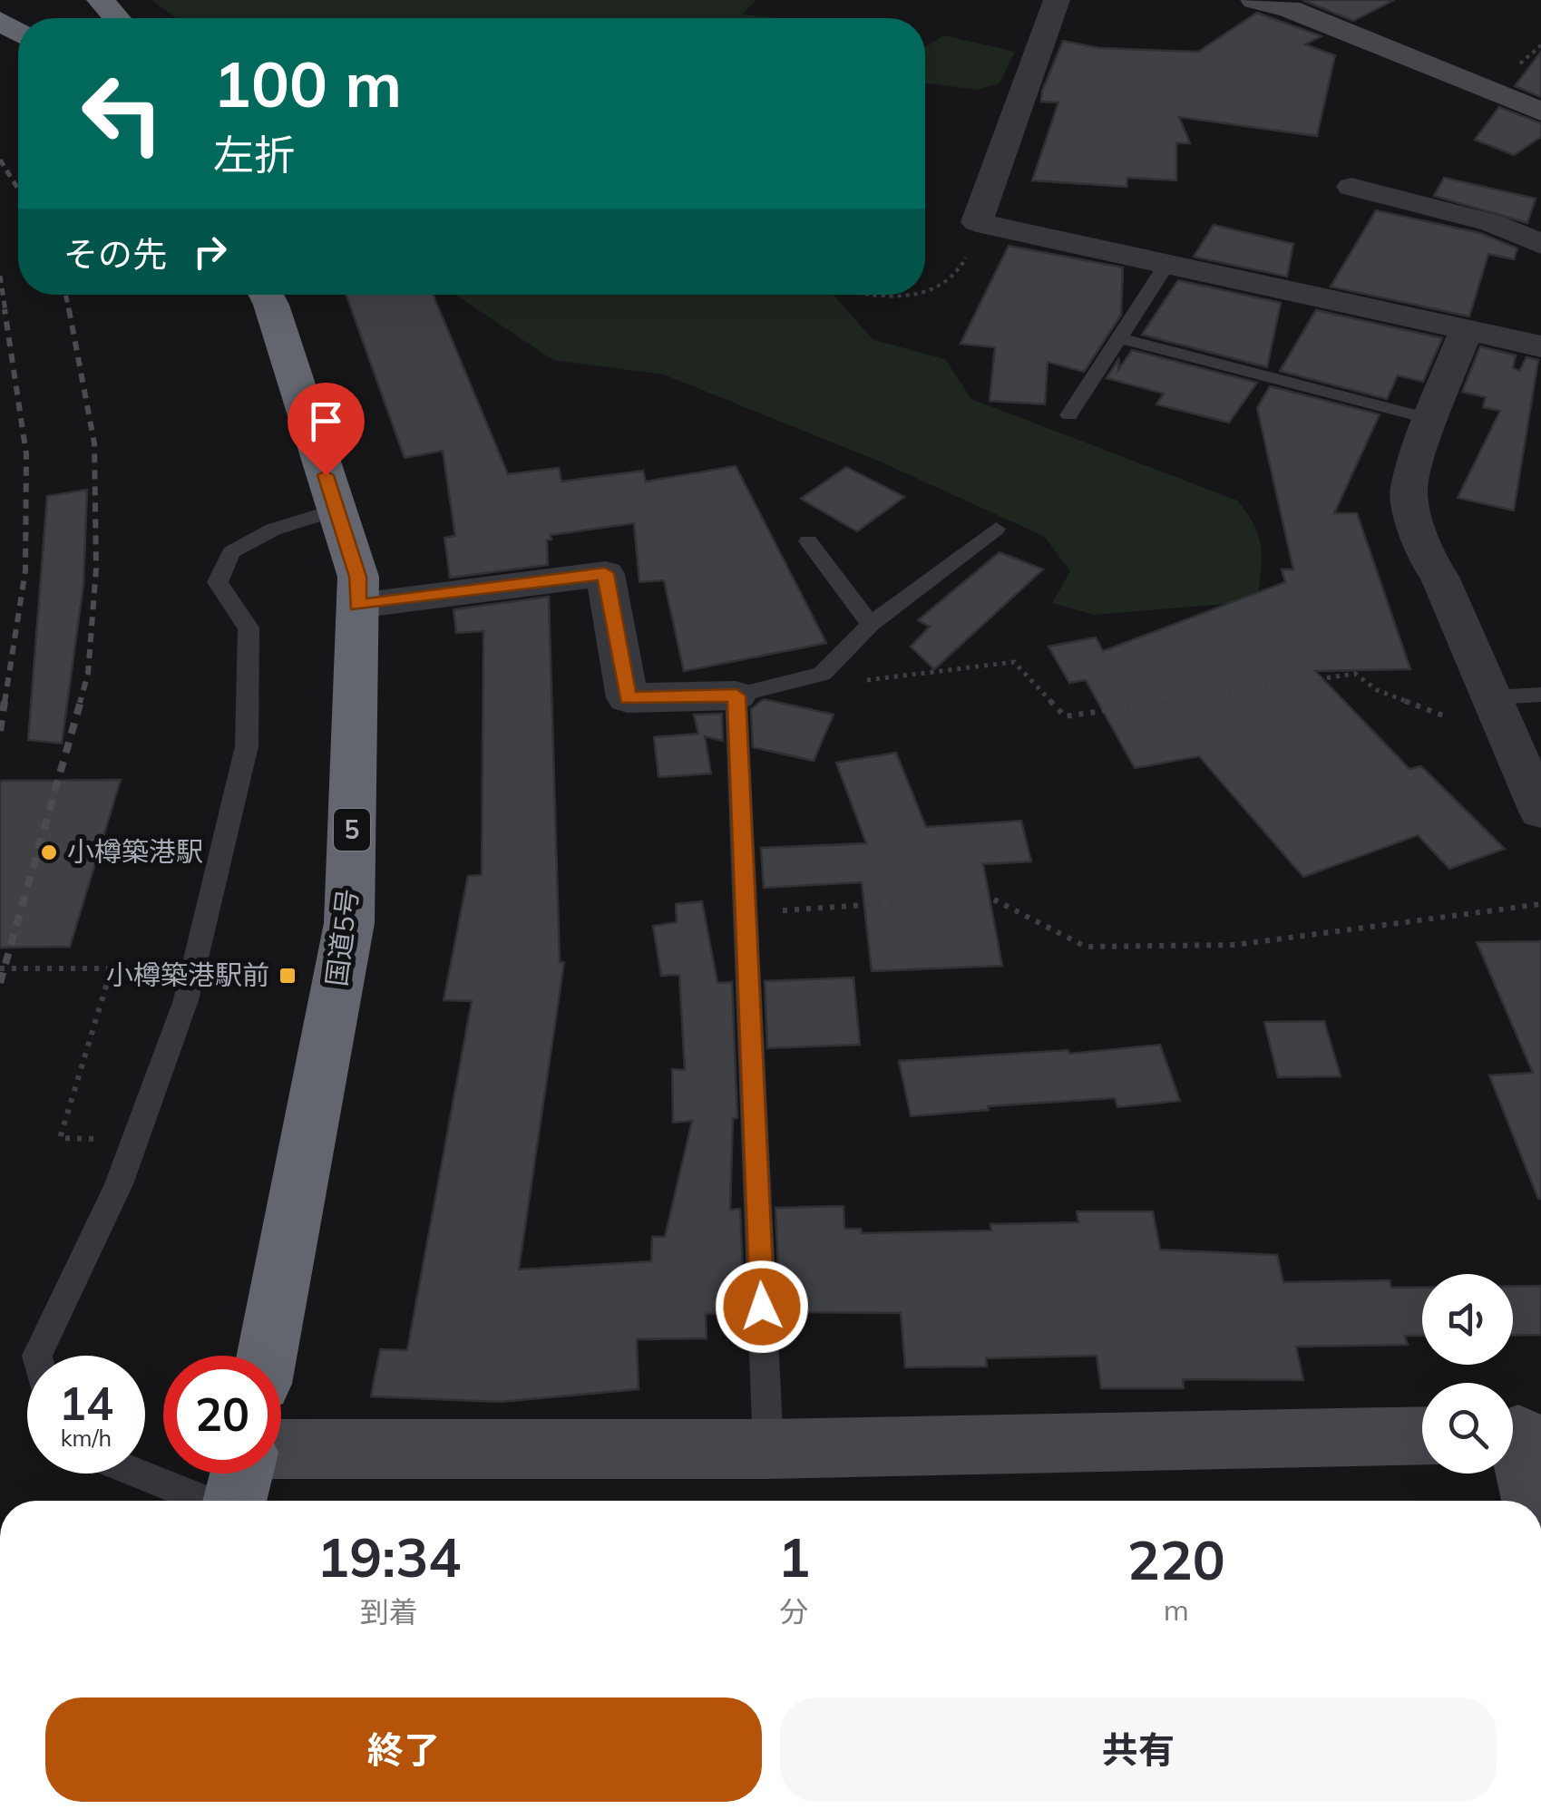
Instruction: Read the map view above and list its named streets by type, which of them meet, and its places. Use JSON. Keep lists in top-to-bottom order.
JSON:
{
  "streets": {
    "highway": ["5", "国道5号"]
  },
  "places": {
    "other": ["小樽築港駅"],
    "transit": ["小樽築港駅前"]
  },
  "page": {
    "turn": ["100 m", "左折"],
    "then": "その先",
    "speed": "14 km/h",
    "limit": "20",
    "eta": [
      "19:34",
      "到着",
      "1",
      "分",
      "220",
      "m"
    ],
    "buttons": ["終了", "共有"]
  }
}
